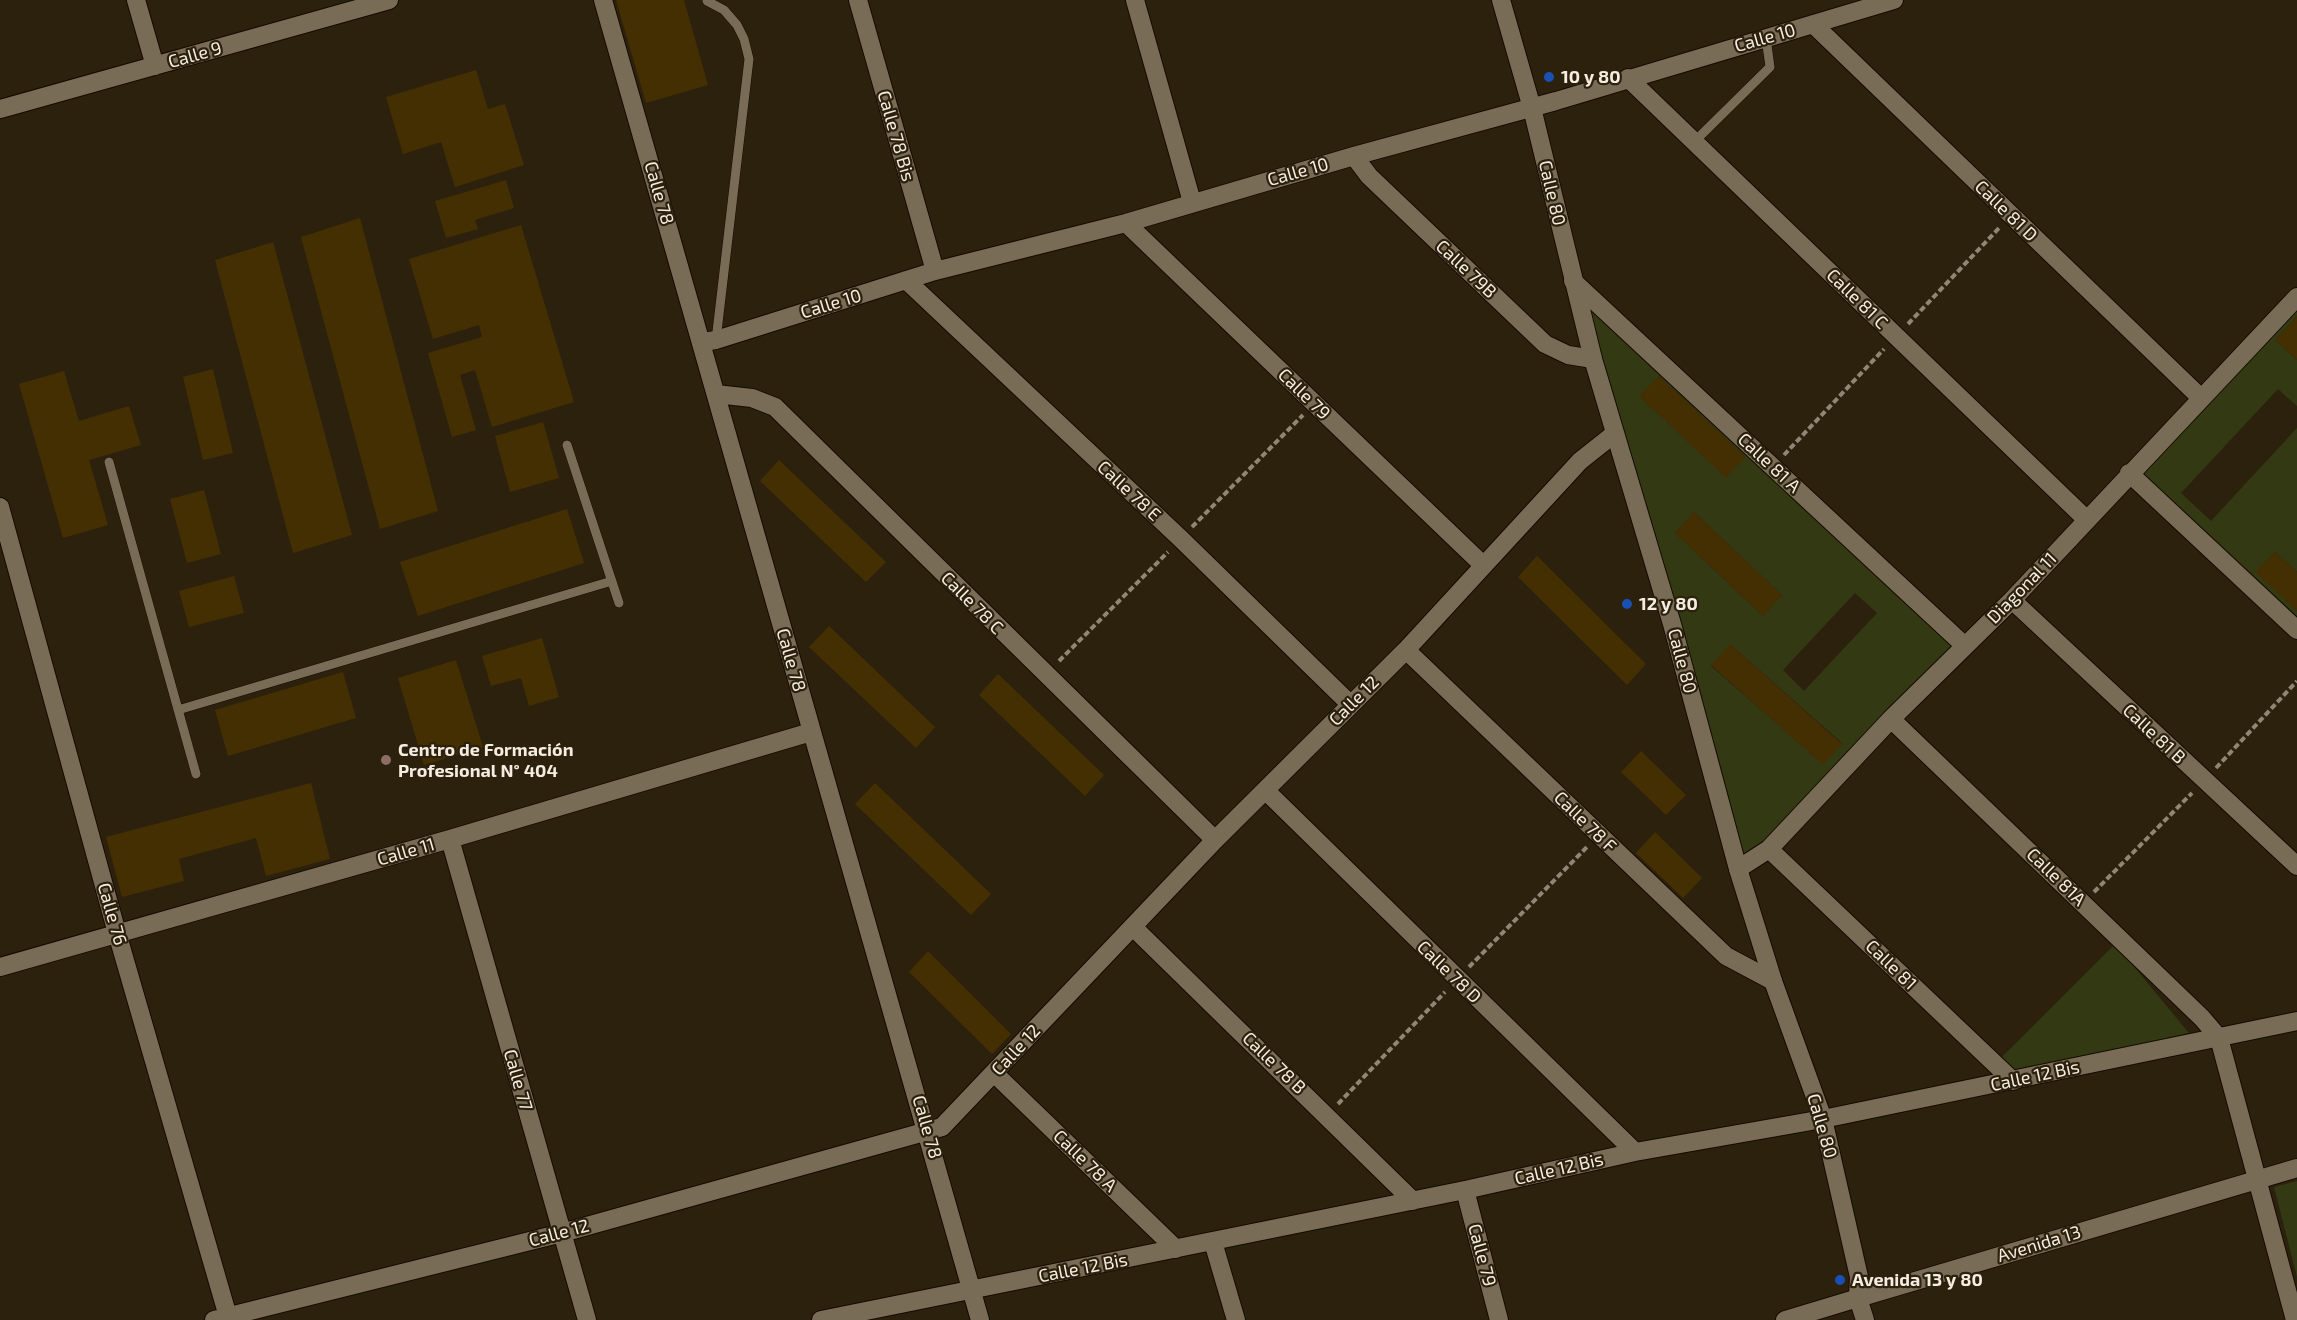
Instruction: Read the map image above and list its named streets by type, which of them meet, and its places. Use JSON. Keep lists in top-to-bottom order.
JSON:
{
  "streets": {
    "street": [
      "Calle 10",
      "Calle 9",
      "Calle 78 Bis",
      "Calle 78",
      "Calle 80",
      "Calle 81 D",
      "Calle 79B",
      "Calle 81 C",
      "Calle 79",
      "Calle 81 A",
      "Calle 78 E",
      "Diagonal 11",
      "Calle 78 C",
      "Calle 12",
      "Calle 81 B",
      "Calle 78 F",
      "Calle 11",
      "Calle 81A",
      "Calle 76",
      "Calle 81",
      "Calle 78 D",
      "Calle 78 B",
      "Calle 12 Bis",
      "Calle 77",
      "Calle 78 A",
      "Avenida 13"
    ]
  },
  "crossings": [
    ["Calle 10", "Calle 78 Bis"],
    ["Calle 10", "Calle 78"],
    ["Calle 10", "Calle 80"],
    ["Calle 10", "Calle 81 D"],
    ["Calle 10", "Calle 79B"],
    ["Calle 10", "Calle 81 C"],
    ["Calle 10", "Calle 79"],
    ["Calle 10", "Calle 78 E"],
    ["Calle 78", "Calle 78 C"],
    ["Calle 78", "Calle 12"],
    ["Calle 78", "Calle 11"],
    ["Calle 78", "Calle 12 Bis"],
    ["Calle 80", "Calle 79B"],
    ["Calle 80", "Calle 81 A"],
    ["Calle 80", "Diagonal 11"],
    ["Calle 80", "Calle 12"],
    ["Calle 80", "Calle 78 F"],
    ["Calle 80", "Calle 12 Bis"],
    ["Calle 80", "Avenida 13"],
    ["Calle 81 D", "Diagonal 11"],
    ["Calle 81 C", "Diagonal 11"],
    ["Calle 79", "Calle 12"],
    ["Calle 79", "Calle 12 Bis"],
    ["Calle 81 A", "Diagonal 11"],
    ["Calle 78 E", "Calle 12"],
    ["Diagonal 11", "Calle 81 B"],
    ["Diagonal 11", "Calle 81A"],
    ["Diagonal 11", "Calle 81"],
    ["Calle 78 C", "Calle 12"],
    ["Calle 12", "Calle 78 F"],
    ["Calle 12", "Calle 76"],
    ["Calle 12", "Calle 78 D"],
    ["Calle 12", "Calle 78 B"],
    ["Calle 12", "Calle 77"],
    ["Calle 12", "Calle 78 A"],
    ["Calle 11", "Calle 76"],
    ["Calle 11", "Calle 77"],
    ["Calle 81A", "Calle 12 Bis"],
    ["Calle 81", "Calle 12 Bis"],
    ["Calle 78 D", "Calle 12 Bis"],
    ["Calle 78 B", "Calle 12 Bis"],
    ["Calle 12 Bis", "Calle 78 A"]
  ],
  "places": [
    "10 y 80",
    "12 y 80",
    "Centro de Formación Profesional N° 404",
    "Avenida 13 y 80"
  ]
}
